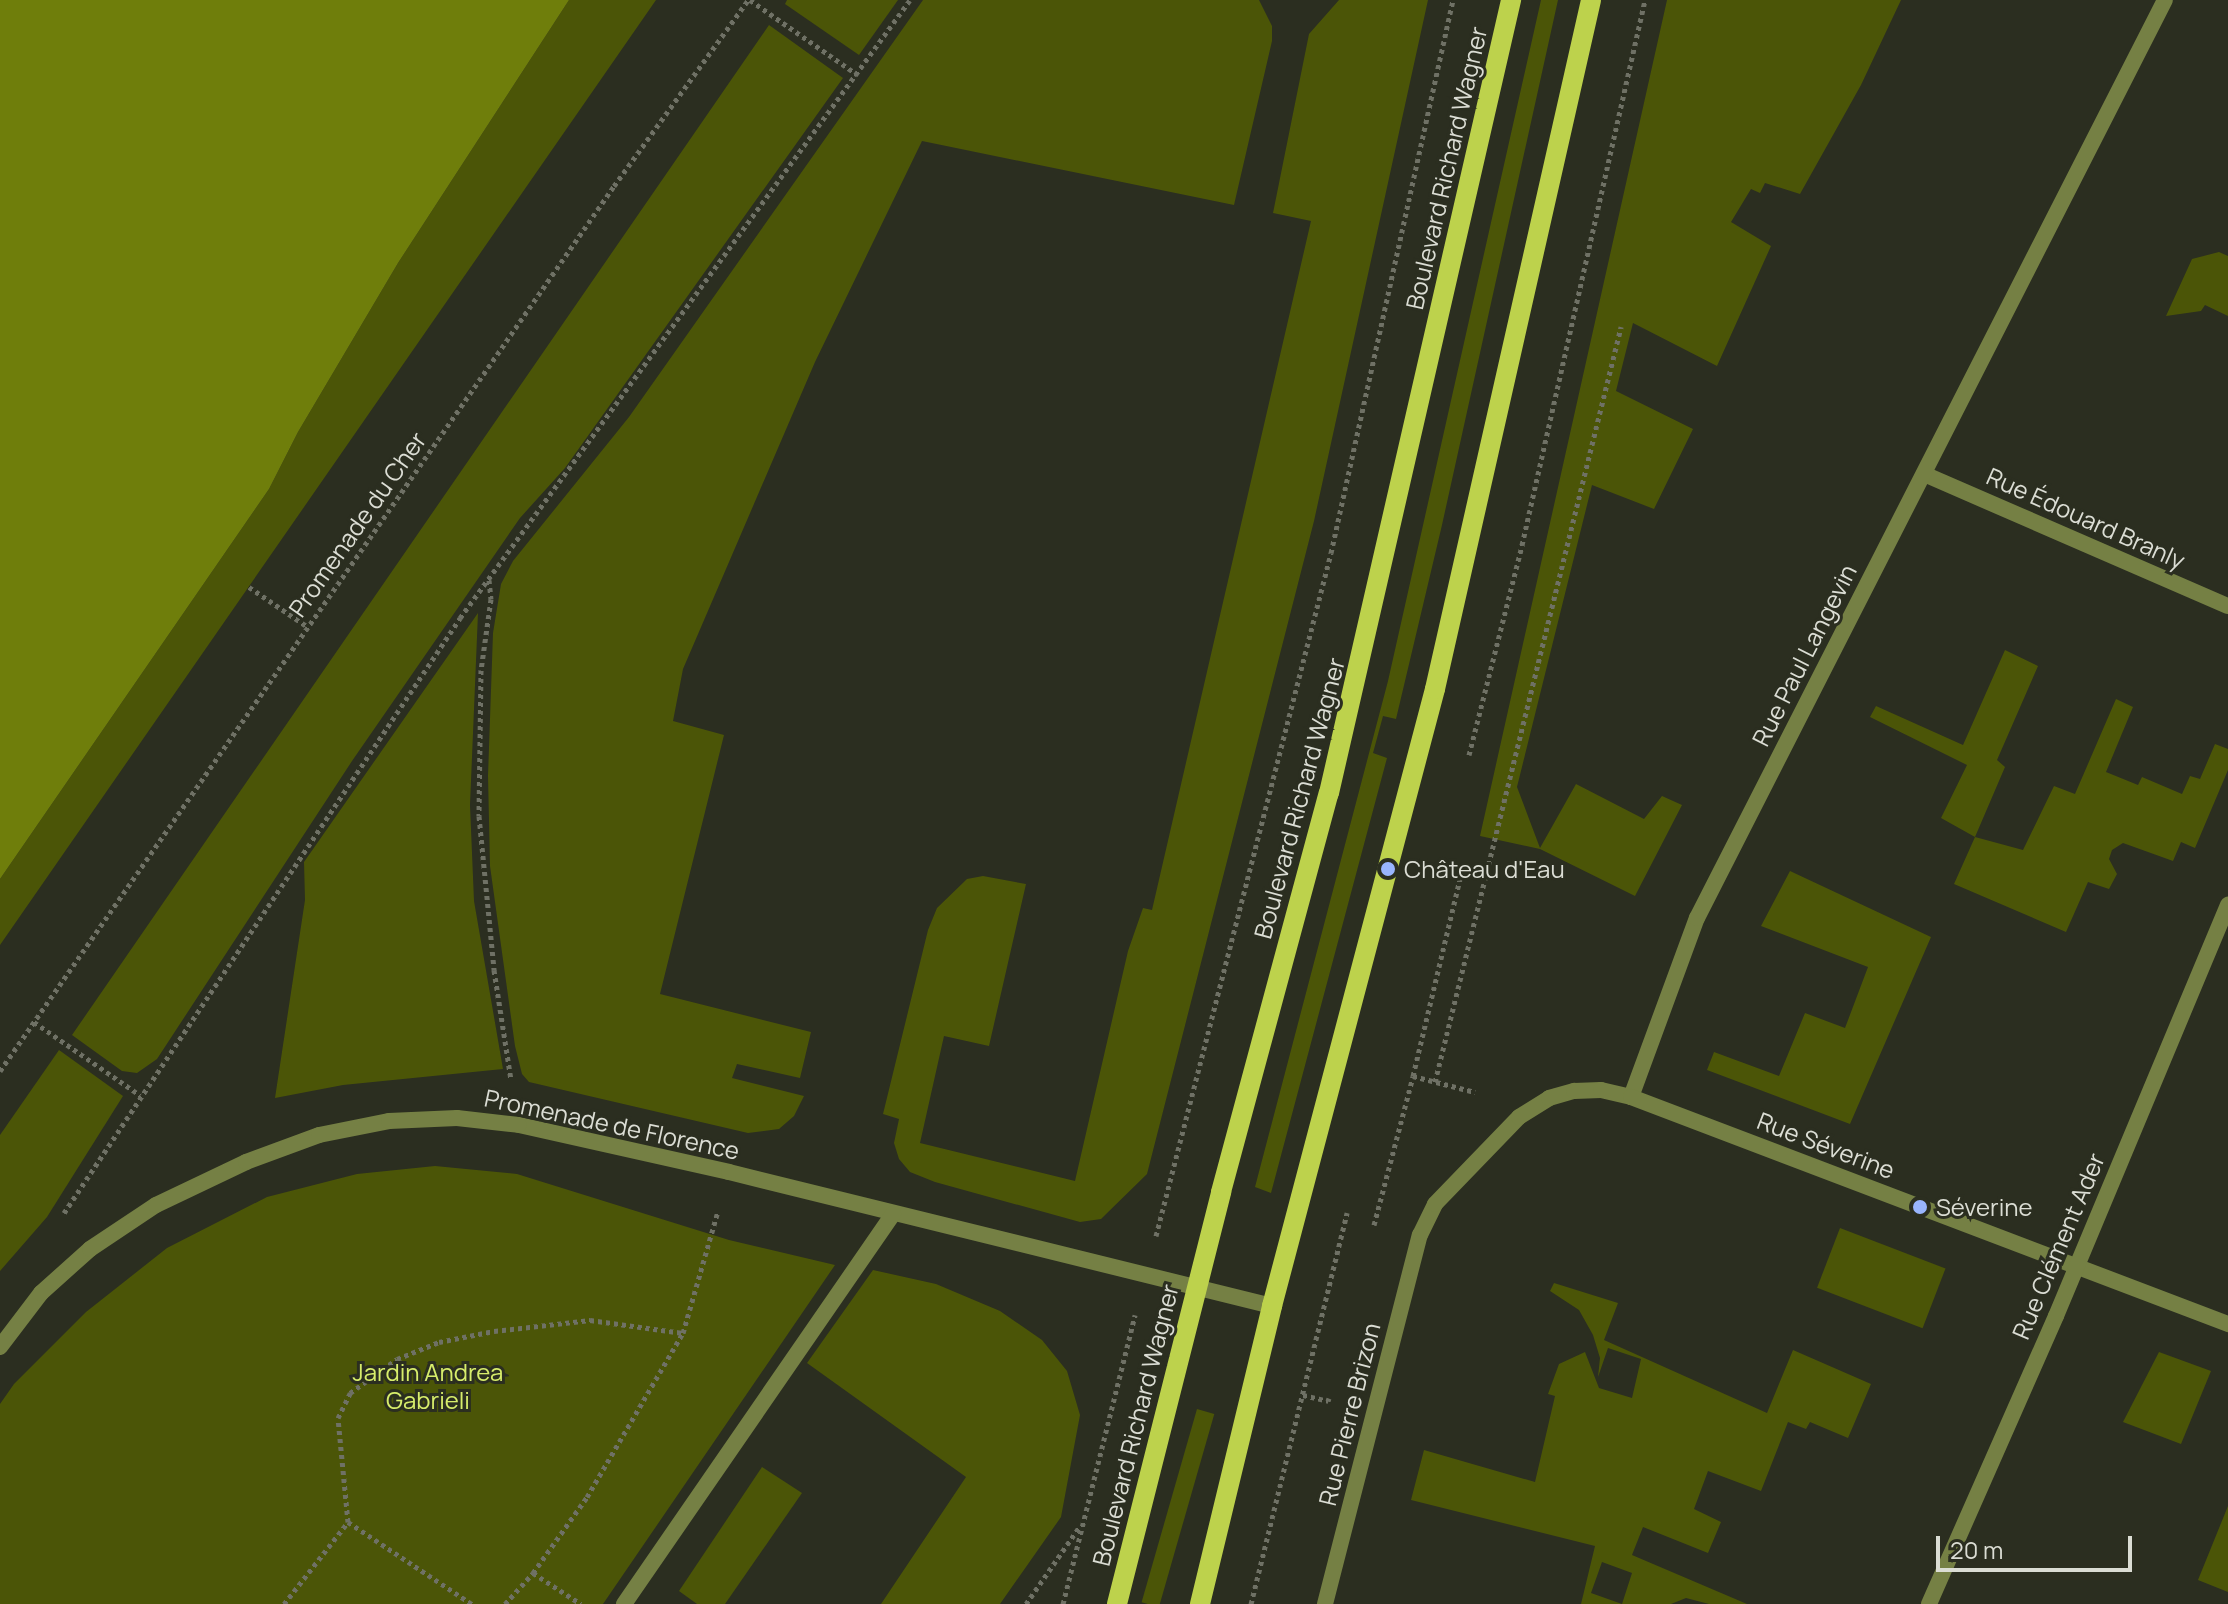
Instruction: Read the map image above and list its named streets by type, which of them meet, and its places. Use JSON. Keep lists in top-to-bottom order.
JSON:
{
  "streets": {
    "main road": ["Boulevard Richard Wagner"],
    "street": [
      "Rue Édouard Branly",
      "Rue Paul Langevin",
      "Promenade de Florence",
      "Rue Séverine",
      "Rue Clément Ader",
      "Rue Pierre Brizon"
    ],
    "path": ["Promenade du Cher"]
  },
  "crossings": [
    ["Boulevard Richard Wagner", "Promenade de Florence"],
    ["Rue Édouard Branly", "Rue Paul Langevin"],
    ["Rue Paul Langevin", "Rue Séverine"],
    ["Rue Paul Langevin", "Rue Pierre Brizon"],
    ["Rue Séverine", "Rue Clément Ader"],
    ["Rue Séverine", "Rue Pierre Brizon"]
  ],
  "parks": ["Jardin Andrea Gabrieli"],
  "places": ["Château d'Eau", "Séverine"],
  "scale_bar": "20 m"
}
